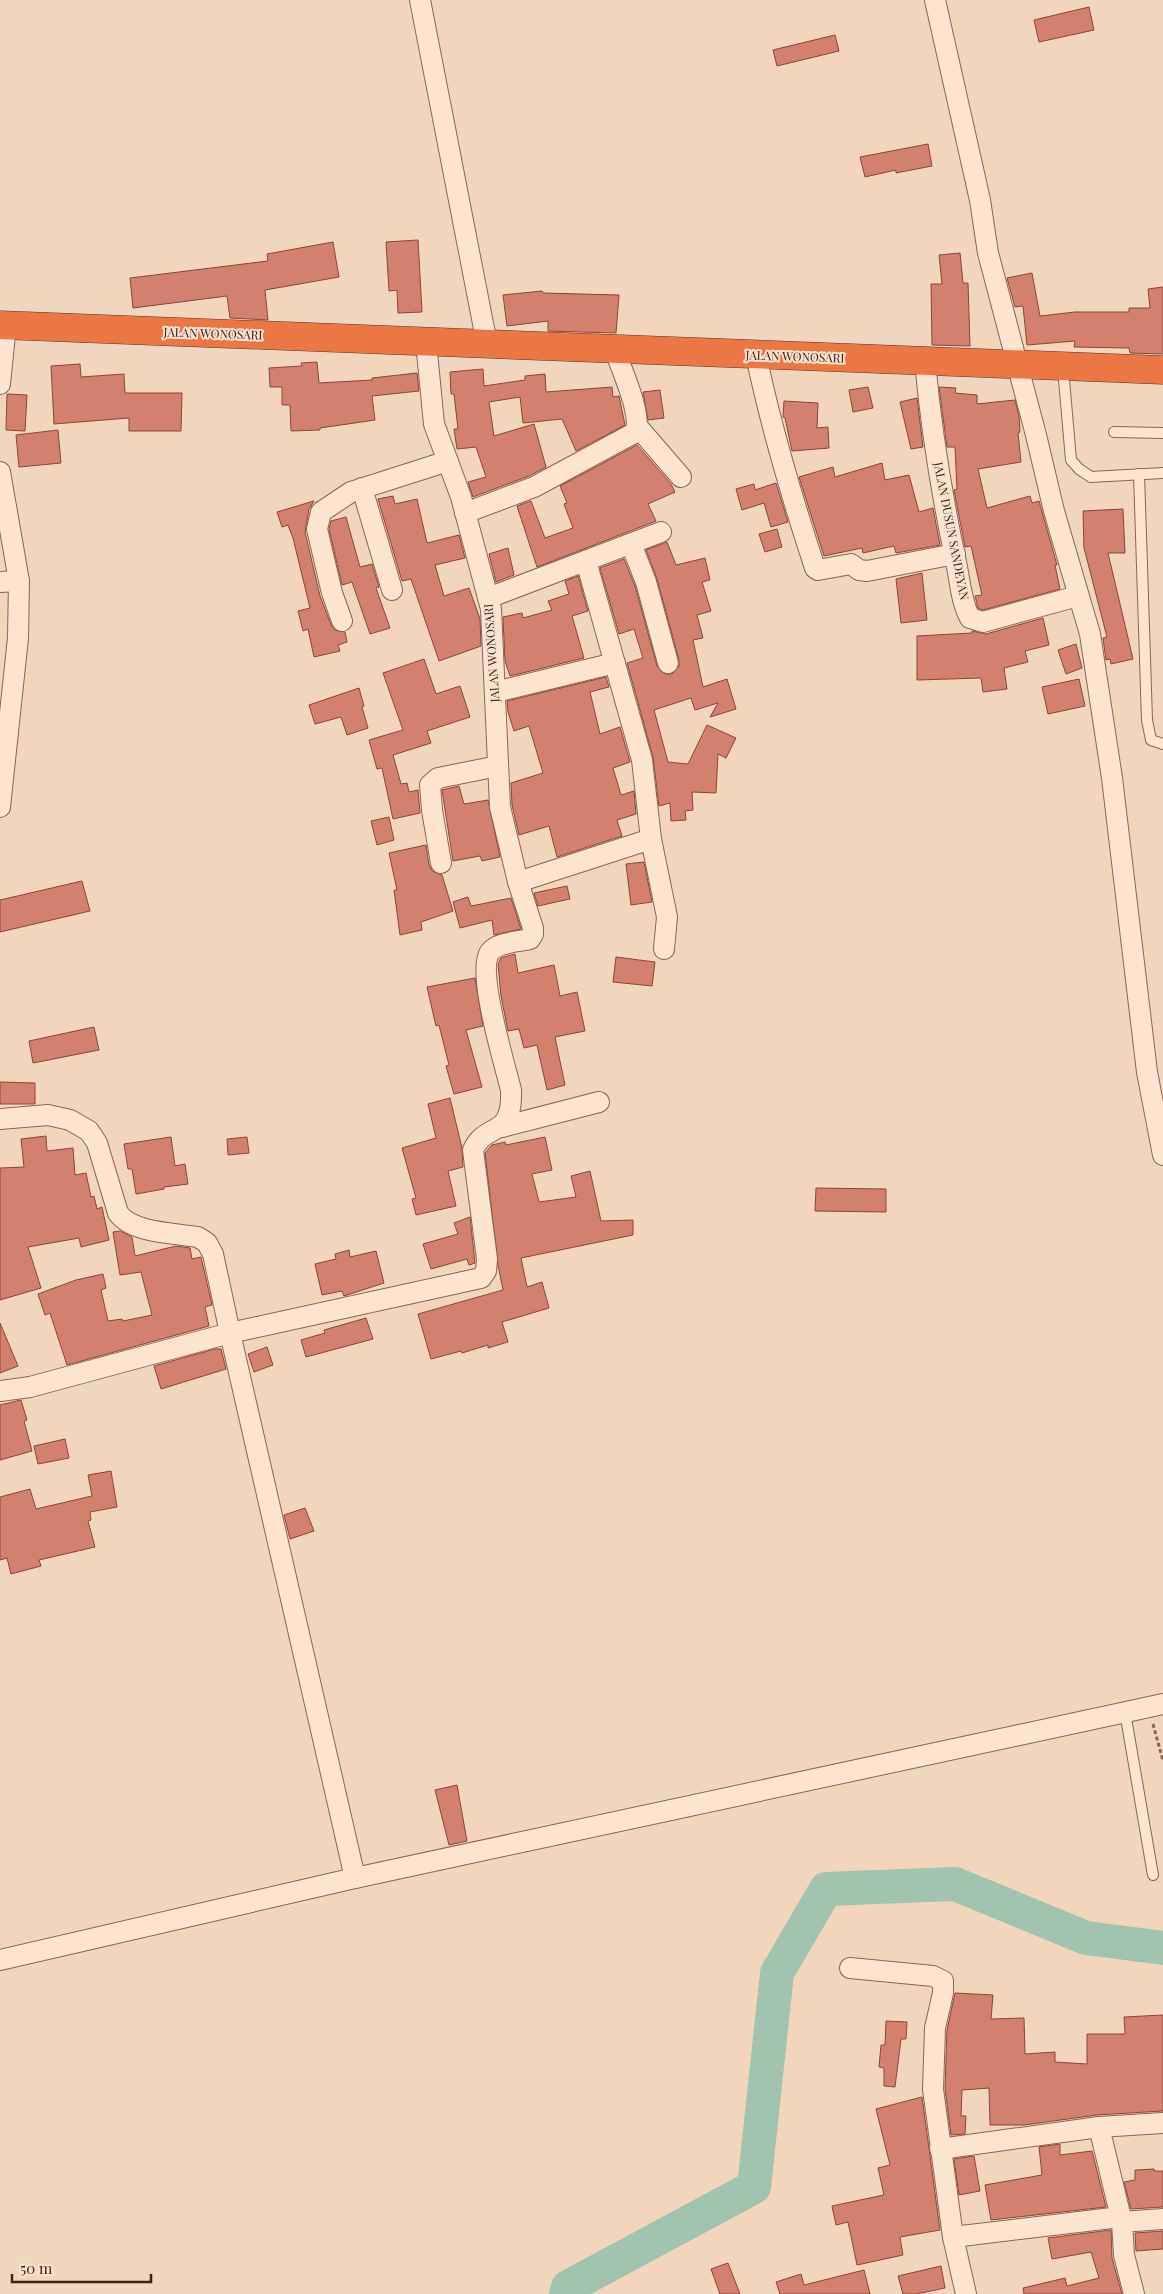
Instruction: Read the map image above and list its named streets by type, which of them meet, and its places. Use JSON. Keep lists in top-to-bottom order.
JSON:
{
  "streets": {
    "highway": ["JALAN WONOSARI"],
    "street": ["JALAN DUSUN SANDEYAN"]
  },
  "crossings": [
    ["JALAN WONOSARI", "JALAN DUSUN SANDEYAN"]
  ],
  "scale_bar": "50 m"
}
